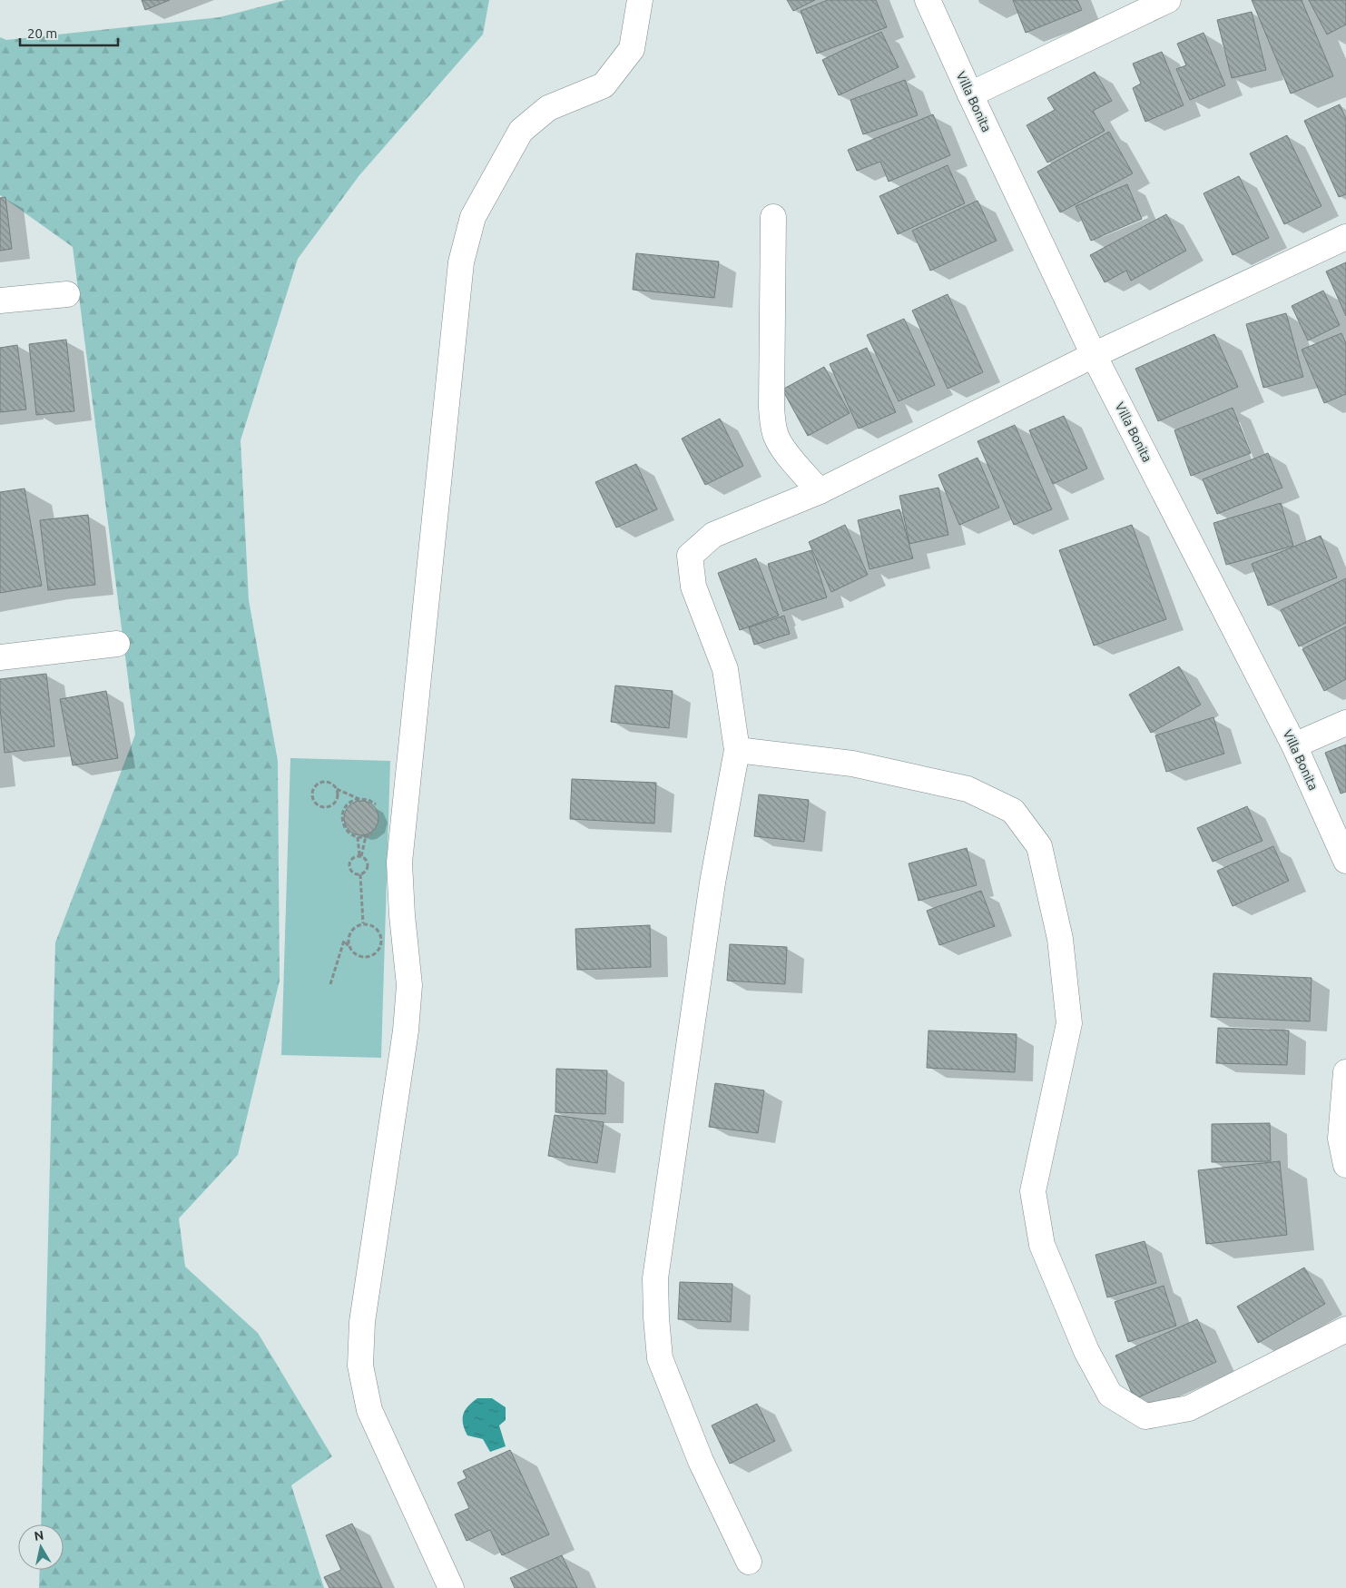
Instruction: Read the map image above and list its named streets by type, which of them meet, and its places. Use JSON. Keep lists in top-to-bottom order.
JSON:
{
  "streets": {
    "street": ["Villa Bonita"]
  },
  "scale_bar": "20 m",
  "north": "top"
}
